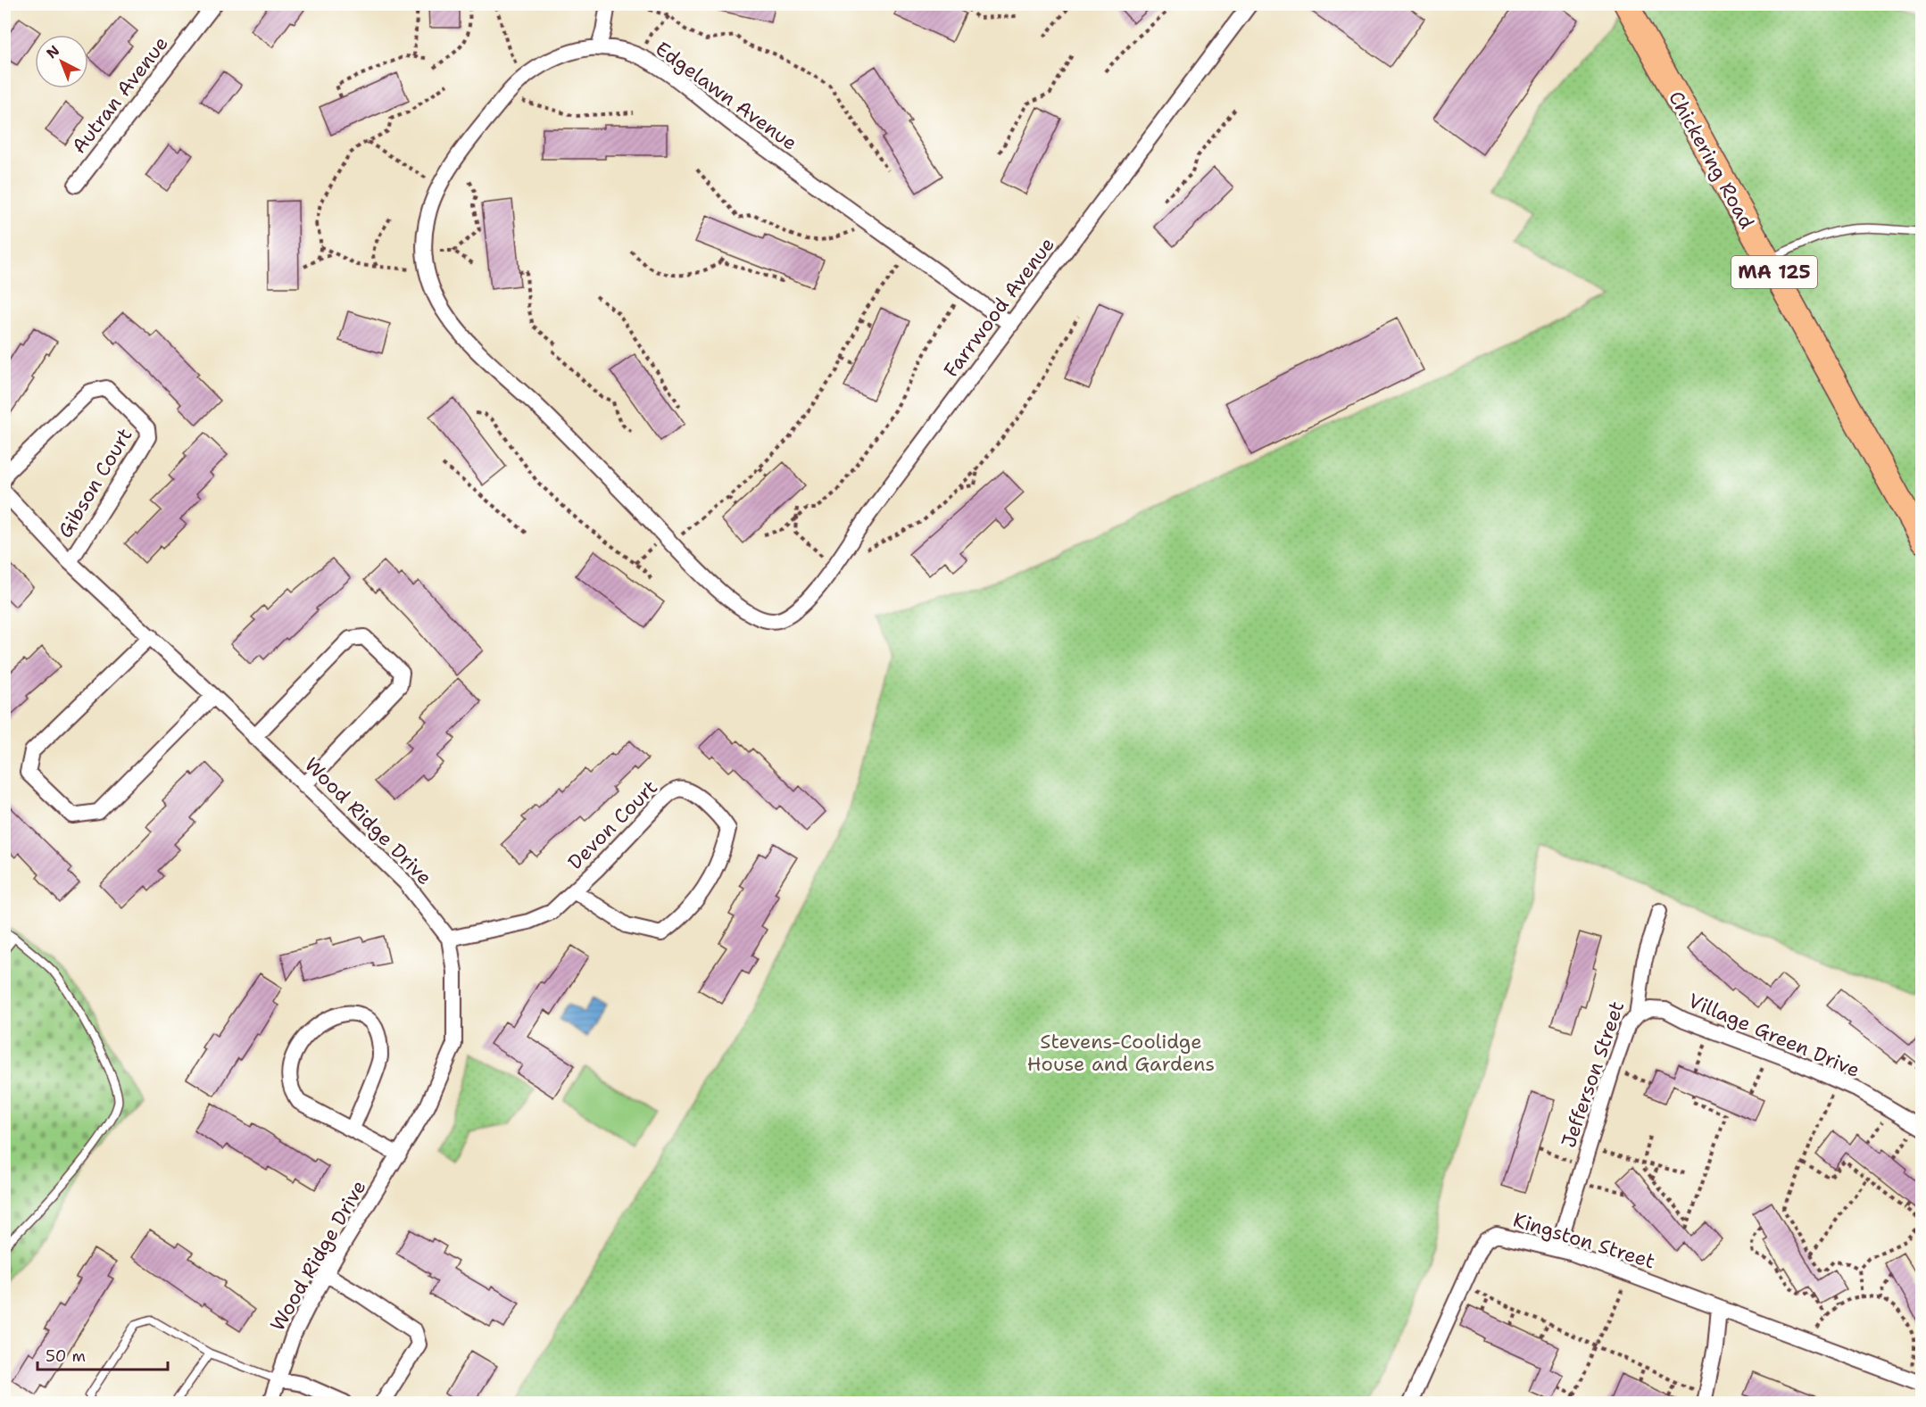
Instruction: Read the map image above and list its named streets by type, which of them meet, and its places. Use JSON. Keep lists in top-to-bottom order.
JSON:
{
  "streets": {
    "main road": ["Chickering Road", "MA 125"],
    "street": [
      "Autran Avenue",
      "Edgelawn Avenue",
      "Farrwood Avenue",
      "Gibson Court",
      "Wood Ridge Drive",
      "Devon Court",
      "Village Green Drive",
      "Jefferson Street",
      "Kingston Street"
    ]
  },
  "crossings": [
    ["Edgelawn Avenue", "Farrwood Avenue"],
    ["Gibson Court", "Wood Ridge Drive"],
    ["Wood Ridge Drive", "Devon Court"],
    ["Village Green Drive", "Jefferson Street"],
    ["Jefferson Street", "Kingston Street"]
  ],
  "parks": ["Stevens-Coolidge House and Gardens"],
  "scale_bar": "50 m",
  "north": "top left"
}
